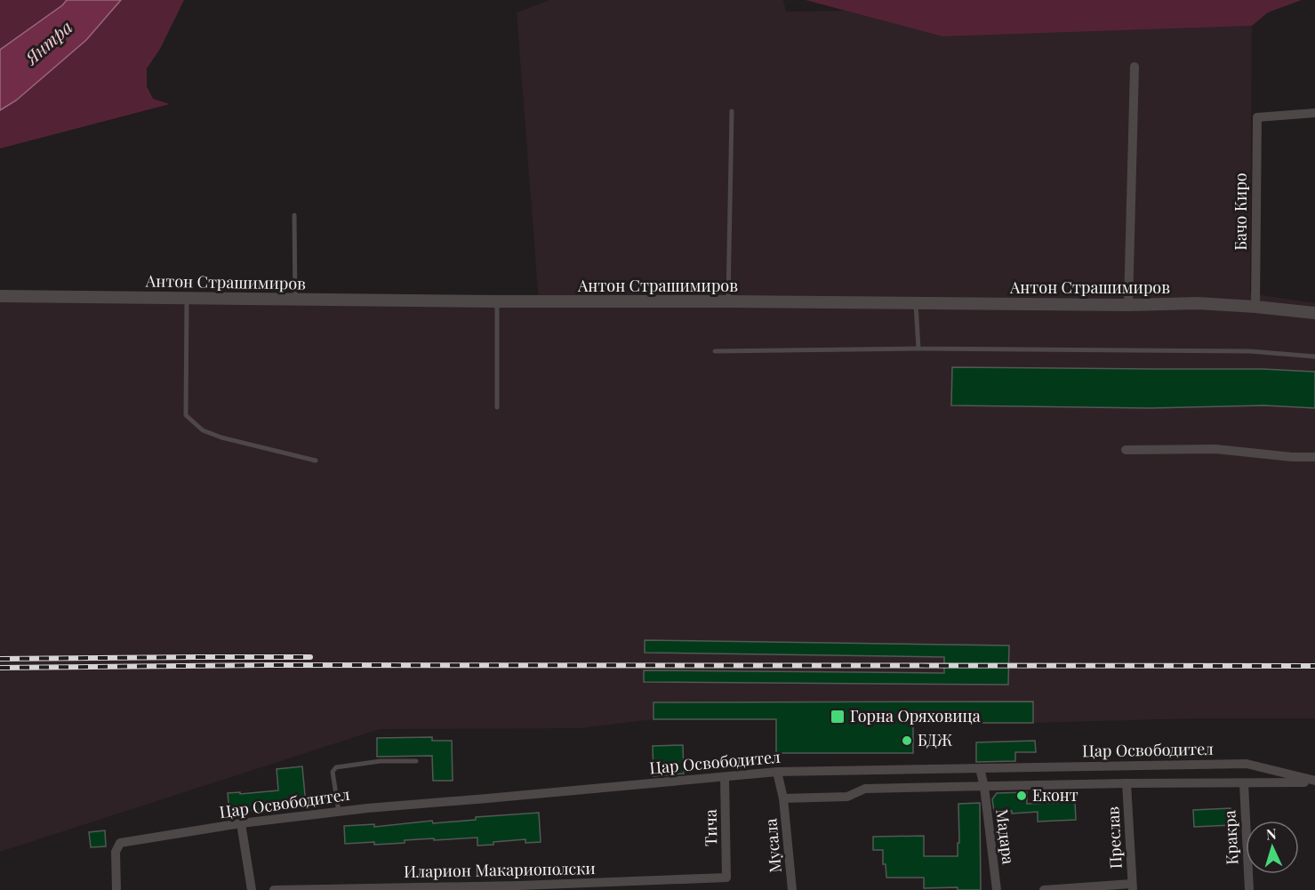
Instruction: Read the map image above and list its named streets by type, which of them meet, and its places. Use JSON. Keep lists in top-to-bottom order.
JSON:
{
  "streets": {
    "street": [
      "Бачо Киро",
      "Антон Страшимиров",
      "Цар Освободител",
      "Тича",
      "Мадара",
      "Преслав",
      "Кракра",
      "Мусала",
      "Иларион Макариополски"
    ]
  },
  "crossings": [
    ["Бачо Киро", "Антон Страшимиров"],
    ["Цар Освободител", "Тича"],
    ["Цар Освободител", "Мадара"],
    ["Цар Освободител", "Преслав"],
    ["Цар Освободител", "Кракра"],
    ["Цар Освободител", "Мусала"],
    ["Тича", "Иларион Макариополски"]
  ],
  "water": ["Янтра"],
  "places": {
    "transit": ["Горна Оряховица"],
    "other": ["БДЖ", "Еконт"]
  },
  "north": "top"
}
